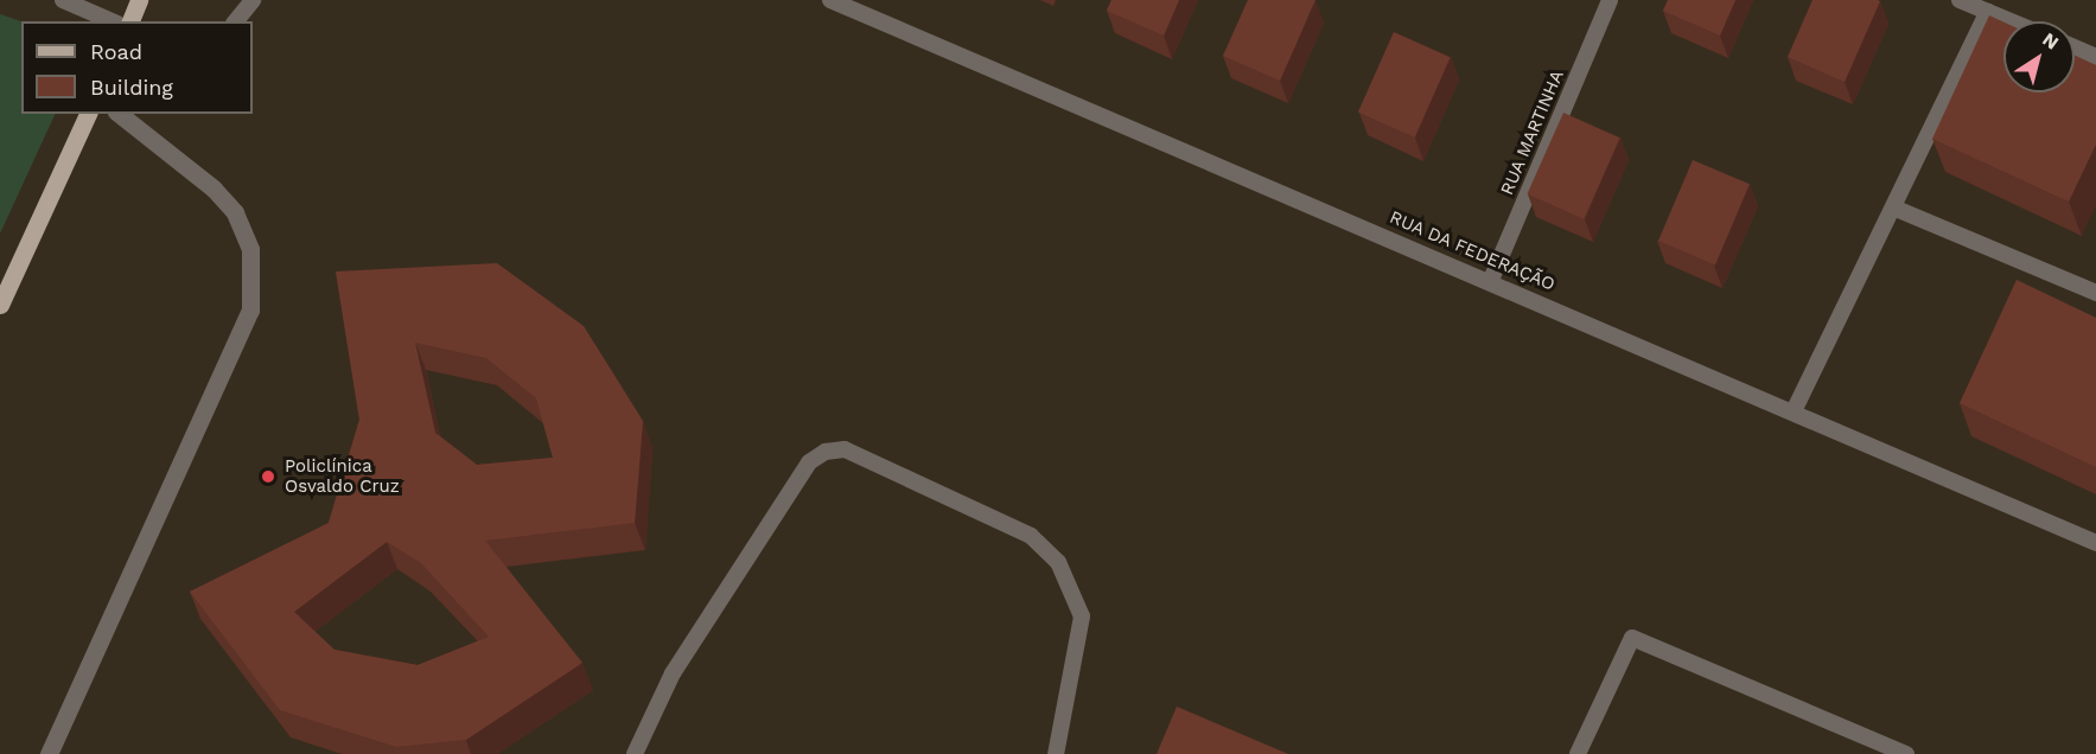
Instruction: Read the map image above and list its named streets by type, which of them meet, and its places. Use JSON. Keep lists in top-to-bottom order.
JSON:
{
  "streets": {
    "lane": ["RUA MARTINHA", "RUA DA FEDERAÇÃO"]
  },
  "crossings": [
    ["RUA MARTINHA", "RUA DA FEDERAÇÃO"]
  ],
  "places": ["Policlínica Osvaldo Cruz"],
  "legend": ["Road", "Building"],
  "north": "top right"
}
